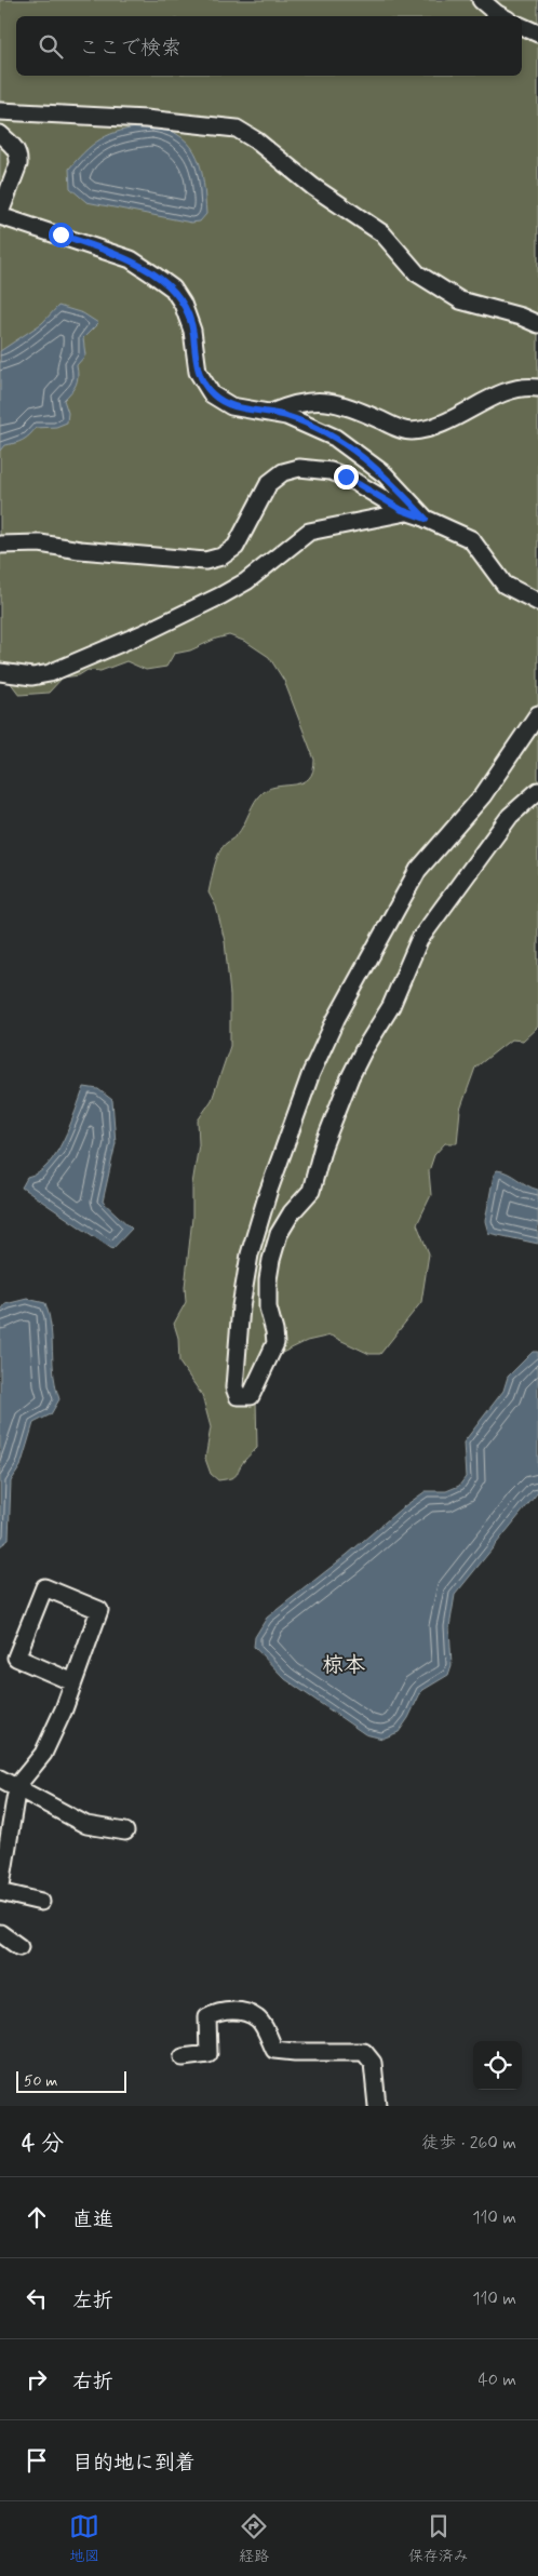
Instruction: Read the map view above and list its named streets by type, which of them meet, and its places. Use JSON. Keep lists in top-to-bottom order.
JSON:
{
  "districts": ["椋本"],
  "scale_bar": "50 m",
  "page": {
    "search": "ここで検索",
    "scale": "50 m",
    "heading": ["4 分", "徒歩 · 260 m"],
    "list": [
      ["直進", "110 m"],
      ["左折", "110 m"],
      ["右折", "40 m"],
      "目的地に到着"
    ],
    "nav": ["地図", "経路", "保存済み"]
  }
}
